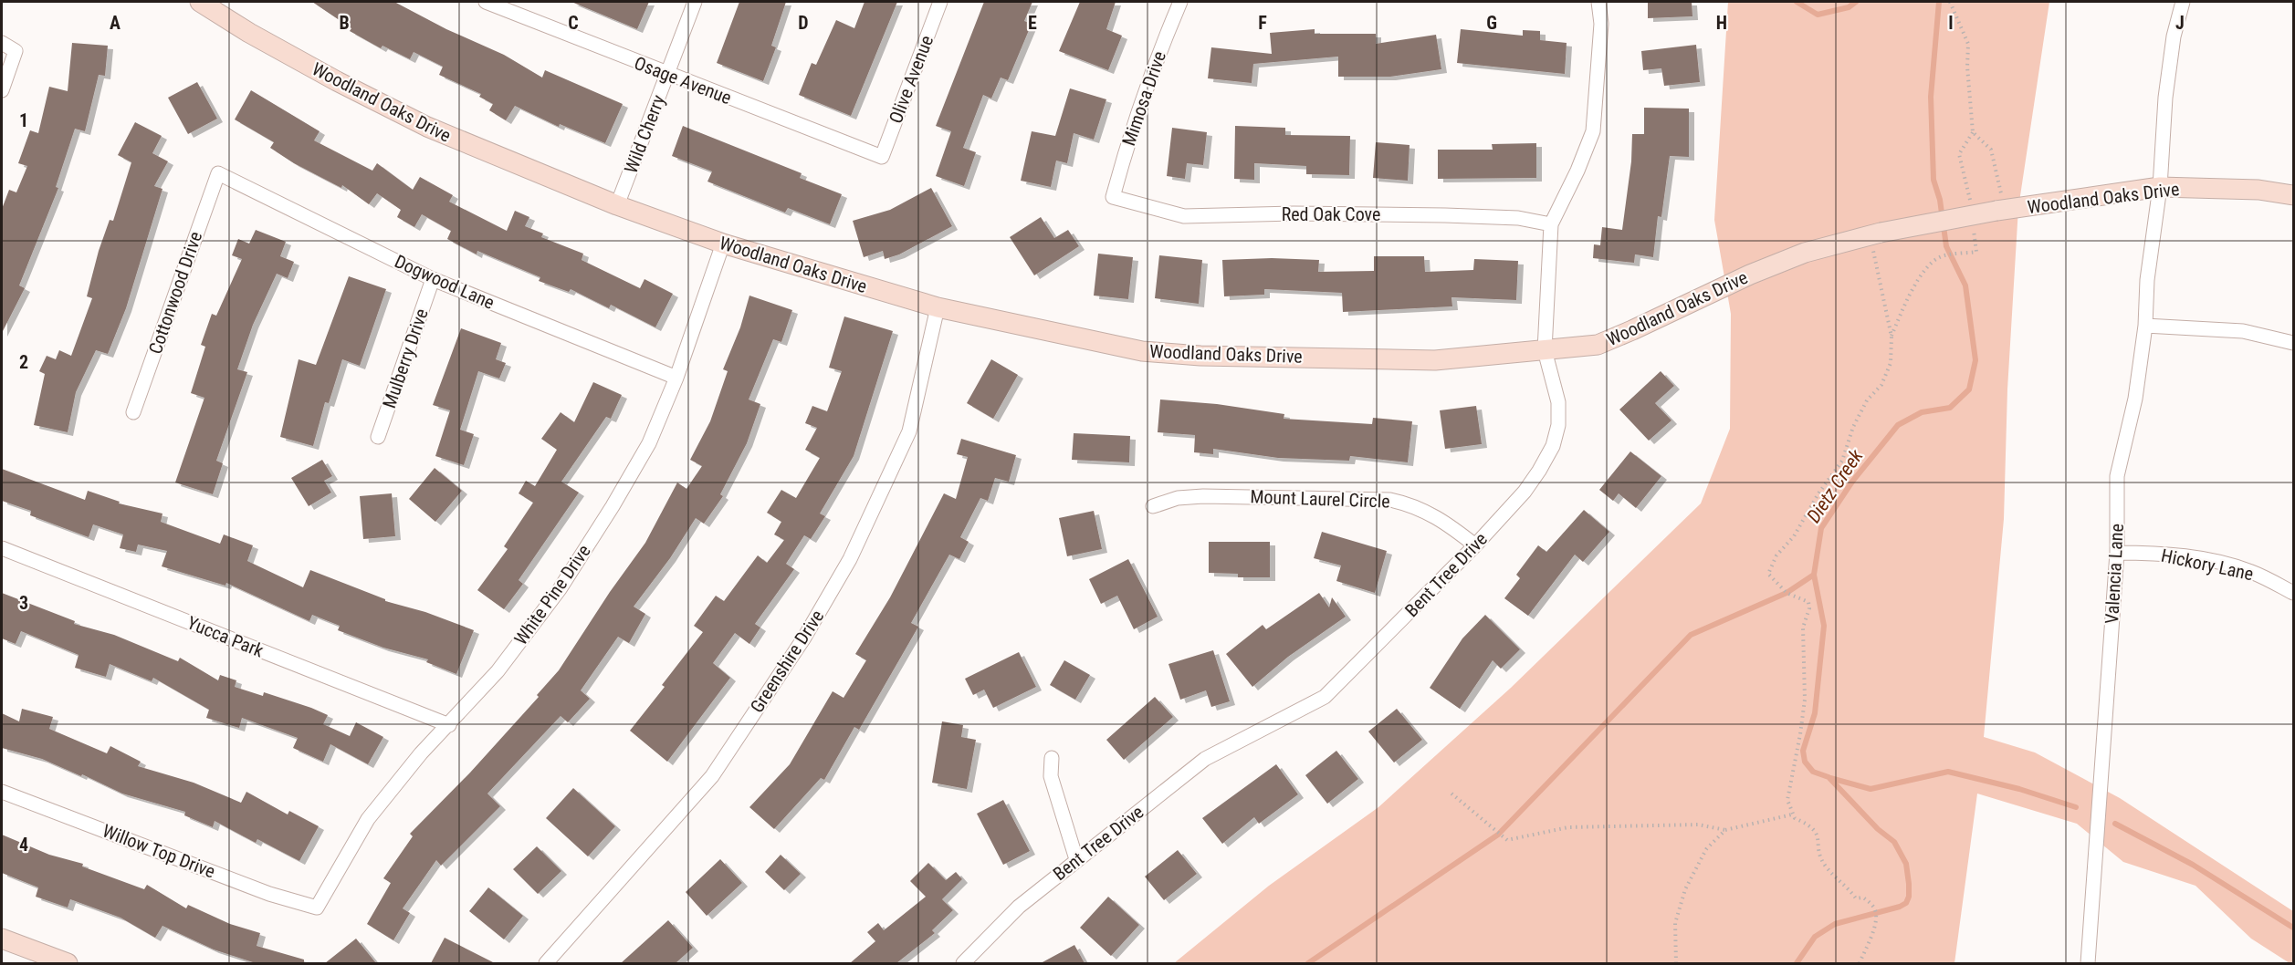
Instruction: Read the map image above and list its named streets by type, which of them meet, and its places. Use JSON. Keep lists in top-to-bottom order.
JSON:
{
  "streets": {
    "street": [
      "Olive Avenue",
      "Osage Avenue",
      "Mimosa Drive",
      "Woodland Oaks Drive",
      "Wild Cherry",
      "Red Oak Cove",
      "Dogwood Lane",
      "Cottonwood Drive",
      "Mulberry Drive",
      "Mount Laurel Circle",
      "Hickory Lane",
      "Valencia Lane",
      "Bent Tree Drive",
      "White Pine Drive",
      "Yucca Park",
      "Greenshire Drive",
      "Willow Top Drive"
    ]
  },
  "crossings": [
    ["Olive Avenue", "Osage Avenue"],
    ["Osage Avenue", "Wild Cherry"],
    ["Mimosa Drive", "Red Oak Cove"],
    ["Woodland Oaks Drive", "Wild Cherry"],
    ["Woodland Oaks Drive", "Valencia Lane"],
    ["Woodland Oaks Drive", "Bent Tree Drive"],
    ["Woodland Oaks Drive", "White Pine Drive"],
    ["Woodland Oaks Drive", "Greenshire Drive"],
    ["Red Oak Cove", "Bent Tree Drive"],
    ["Dogwood Lane", "Cottonwood Drive"],
    ["Dogwood Lane", "Mulberry Drive"],
    ["Dogwood Lane", "White Pine Drive"],
    ["Mount Laurel Circle", "Bent Tree Drive"],
    ["Hickory Lane", "Valencia Lane"],
    ["White Pine Drive", "Yucca Park"],
    ["White Pine Drive", "Willow Top Drive"]
  ],
  "water": ["Dietz Creek"],
  "grid": {
    "columns": [
      "A",
      "B",
      "C",
      "D",
      "E",
      "F",
      "G",
      "H",
      "I",
      "J"
    ],
    "rows": [
      "1",
      "2",
      "3",
      "4"
    ]
  }
}
